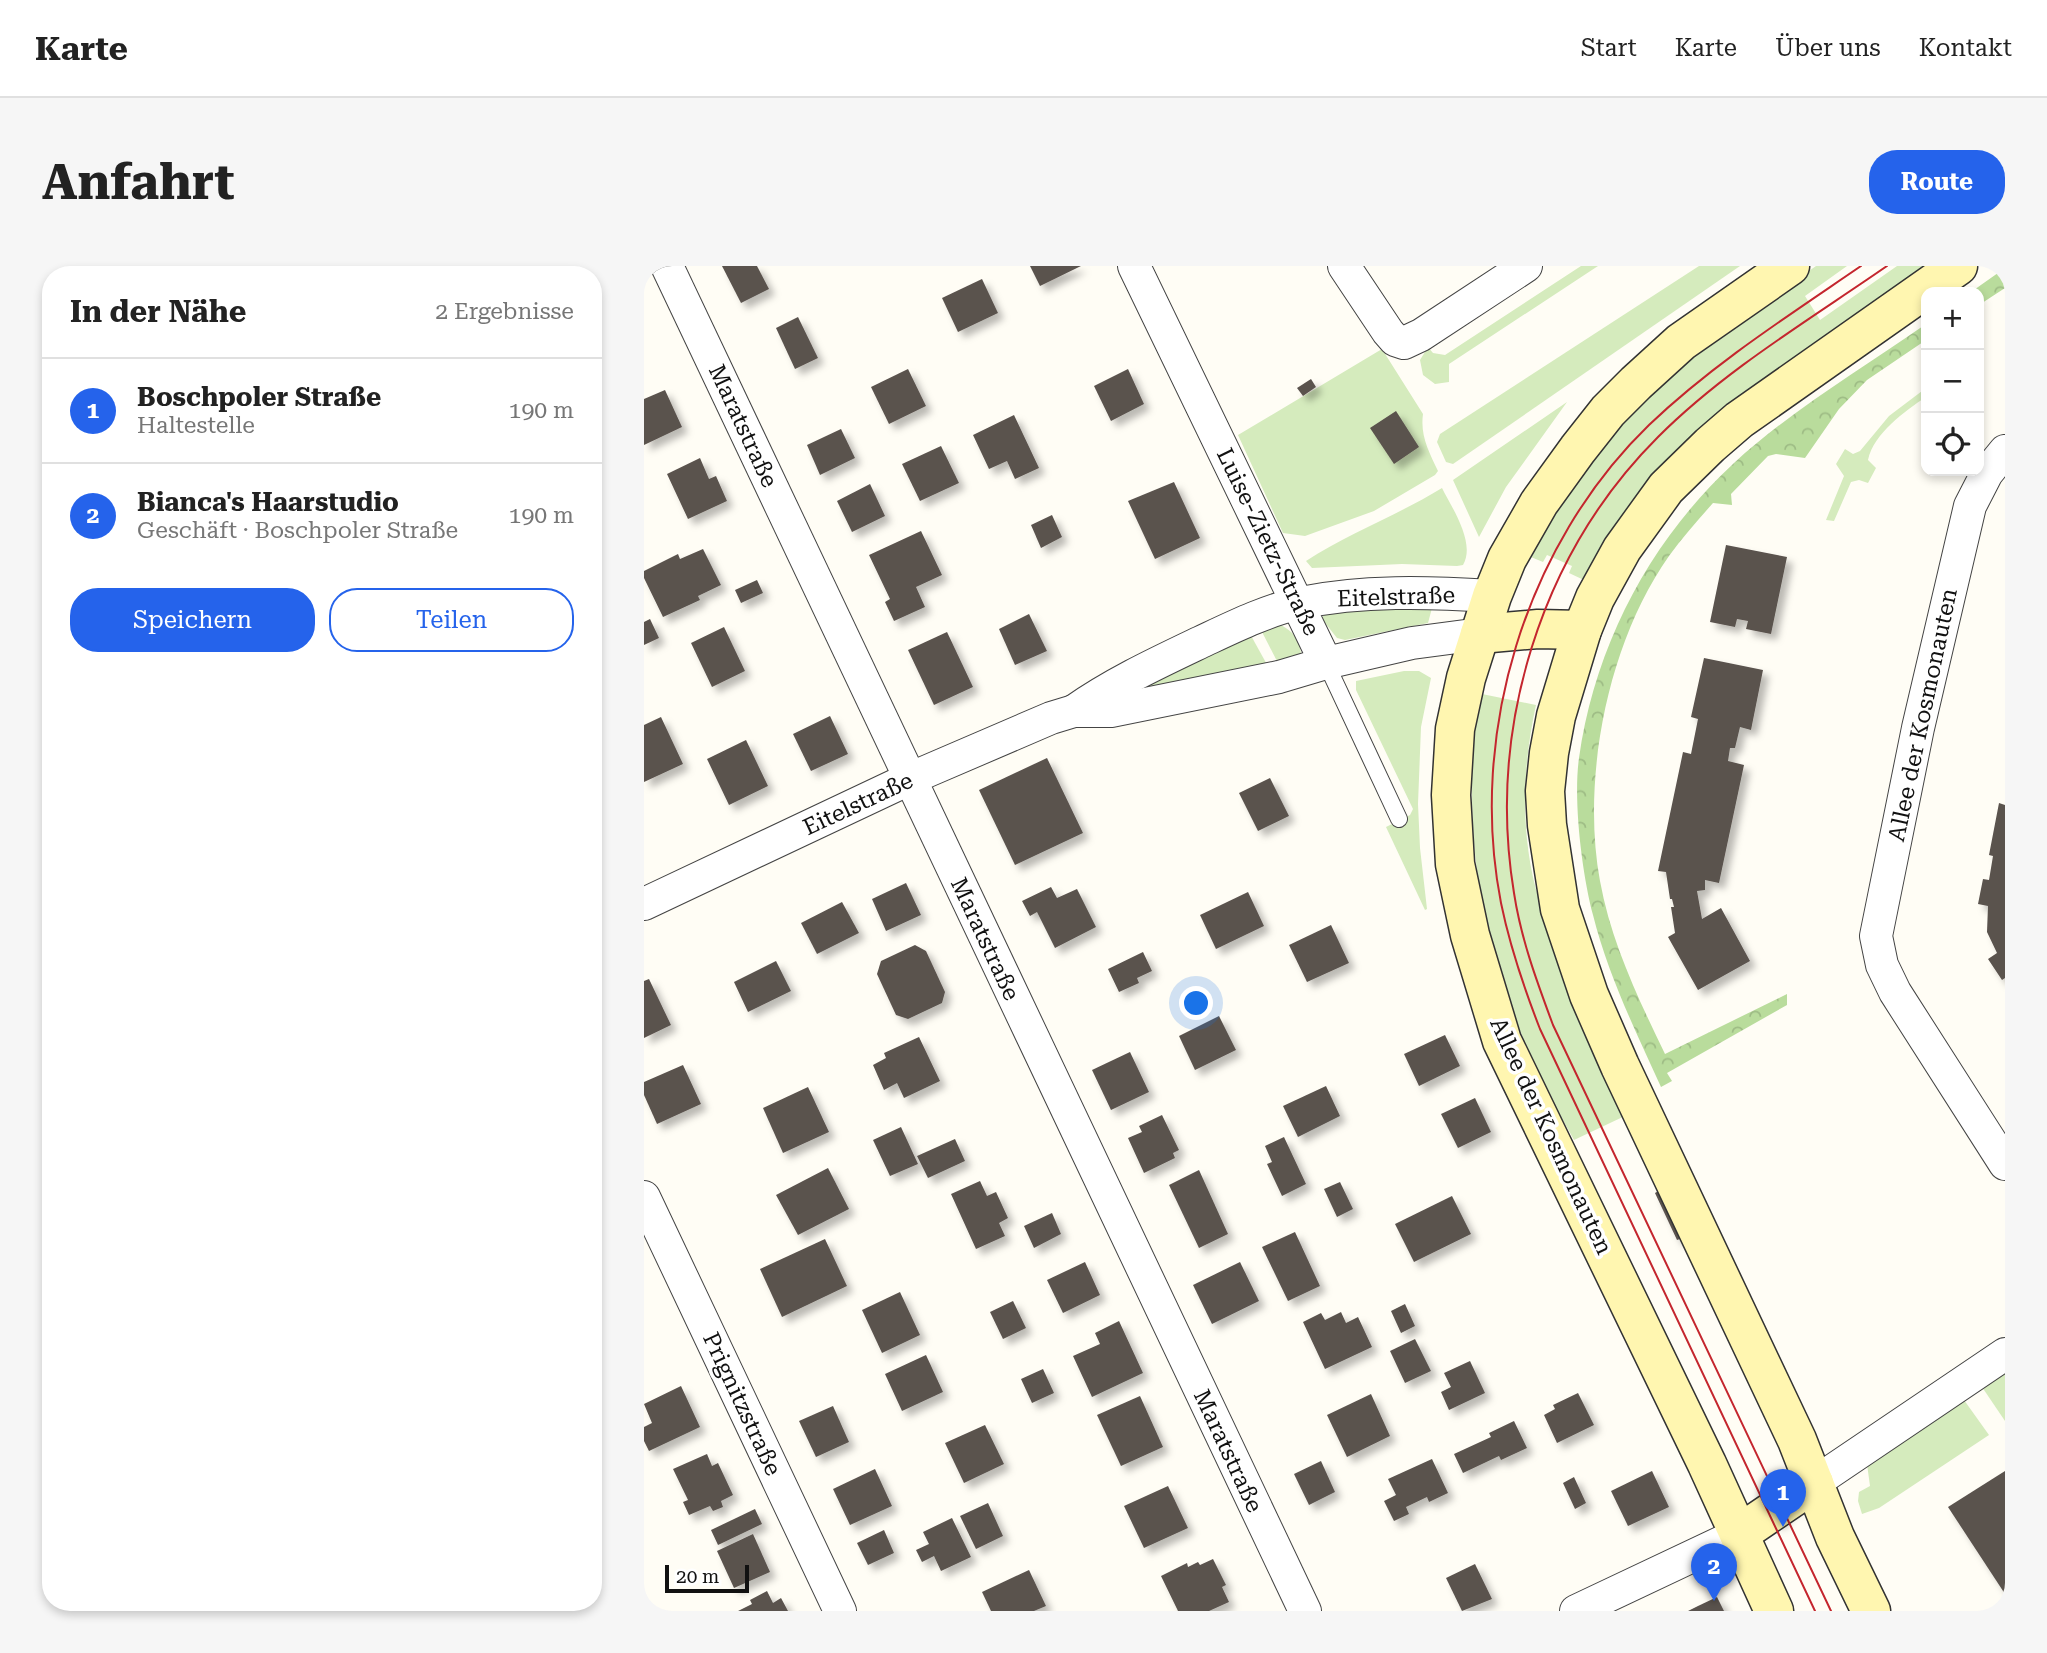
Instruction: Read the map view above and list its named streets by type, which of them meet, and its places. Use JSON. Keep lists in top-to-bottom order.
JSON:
{
  "streets": {
    "main road": ["Allee der Kosmonauten"],
    "street": [
      "Maratstraße",
      "Luise-Zietz-Straße",
      "Eitelstraße",
      "Prignitzstraße"
    ]
  },
  "crossings": [
    ["Maratstraße", "Eitelstraße"],
    ["Luise-Zietz-Straße", "Eitelstraße"],
    ["Eitelstraße", "Allee der Kosmonauten"]
  ],
  "scale_bar": "20 m",
  "page": {
    "header": "Karte",
    "nav": [
      "Start",
      "Karte",
      "Über uns",
      "Kontakt"
    ],
    "buttons": [
      "Route",
      ["Speichern", "Teilen"]
    ],
    "title": "Anfahrt",
    "heading": ["In der Nähe", "2 Ergebnisse"],
    "map_buttons": ["+", "−"],
    "list": [
      {
        "mark": "1",
        "name": "Boschpoler Straße",
        "note": "Haltestelle",
        "value": "190 m"
      },
      {
        "mark": "2",
        "name": "Bianca's Haarstudio",
        "note": "Geschäft · Boschpoler Straße",
        "value": "190 m"
      }
    ],
    "pins": ["1", "2"],
    "scale": "20 m"
  }
}
